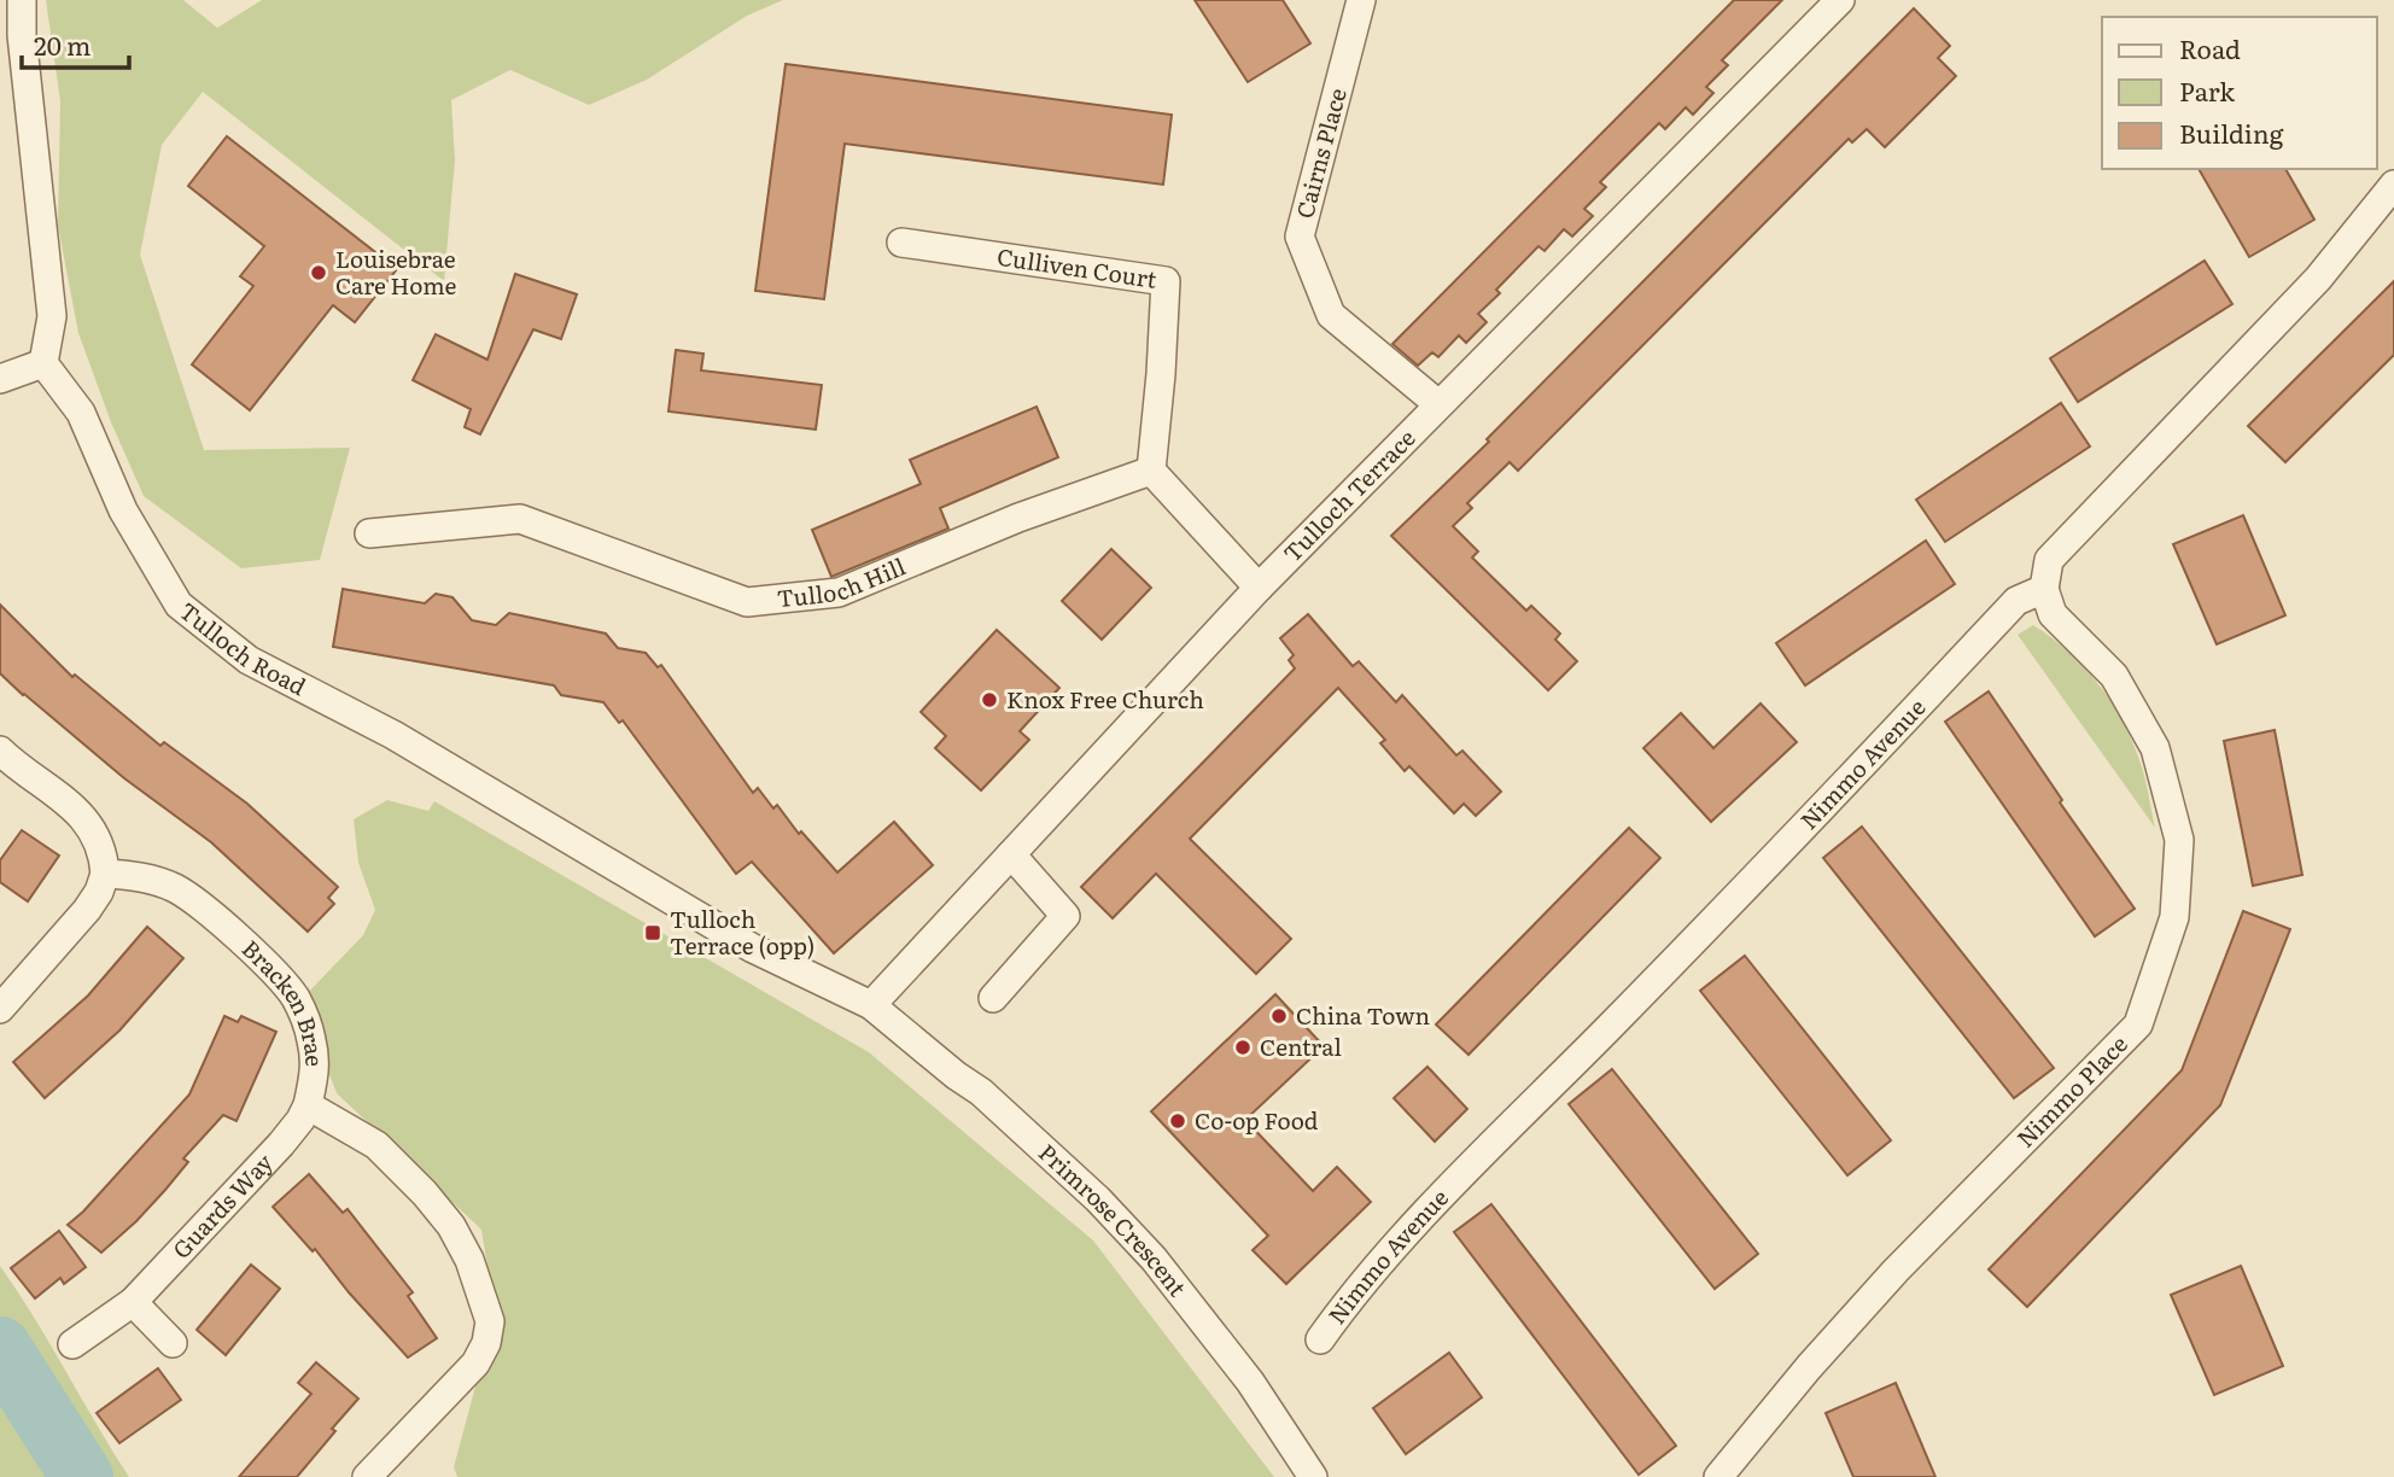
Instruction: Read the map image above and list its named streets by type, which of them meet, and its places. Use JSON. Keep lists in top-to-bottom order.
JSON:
{
  "streets": {
    "street": [
      "Cairns Place",
      "Culliven Court",
      "Tulloch Terrace",
      "Tulloch Hill",
      "Tulloch Road",
      "Nimmo Avenue",
      "Bracken Brae",
      "Nimmo Place",
      "Guards Way",
      "Primrose Crescent"
    ]
  },
  "crossings": [
    ["Cairns Place", "Tulloch Terrace"],
    ["Culliven Court", "Tulloch Hill"],
    ["Tulloch Terrace", "Tulloch Road"],
    ["Tulloch Terrace", "Primrose Crescent"],
    ["Tulloch Road", "Primrose Crescent"],
    ["Nimmo Avenue", "Nimmo Place"],
    ["Bracken Brae", "Guards Way"]
  ],
  "places": {
    "other": [
      "Louisebrae Care Home",
      "Knox Free Church",
      "China Town",
      "Central",
      "Co-op Food"
    ],
    "transit": ["Tulloch Terrace (opp)"]
  },
  "legend": ["Road", "Park", "Building"],
  "scale_bar": "20 m"
}
